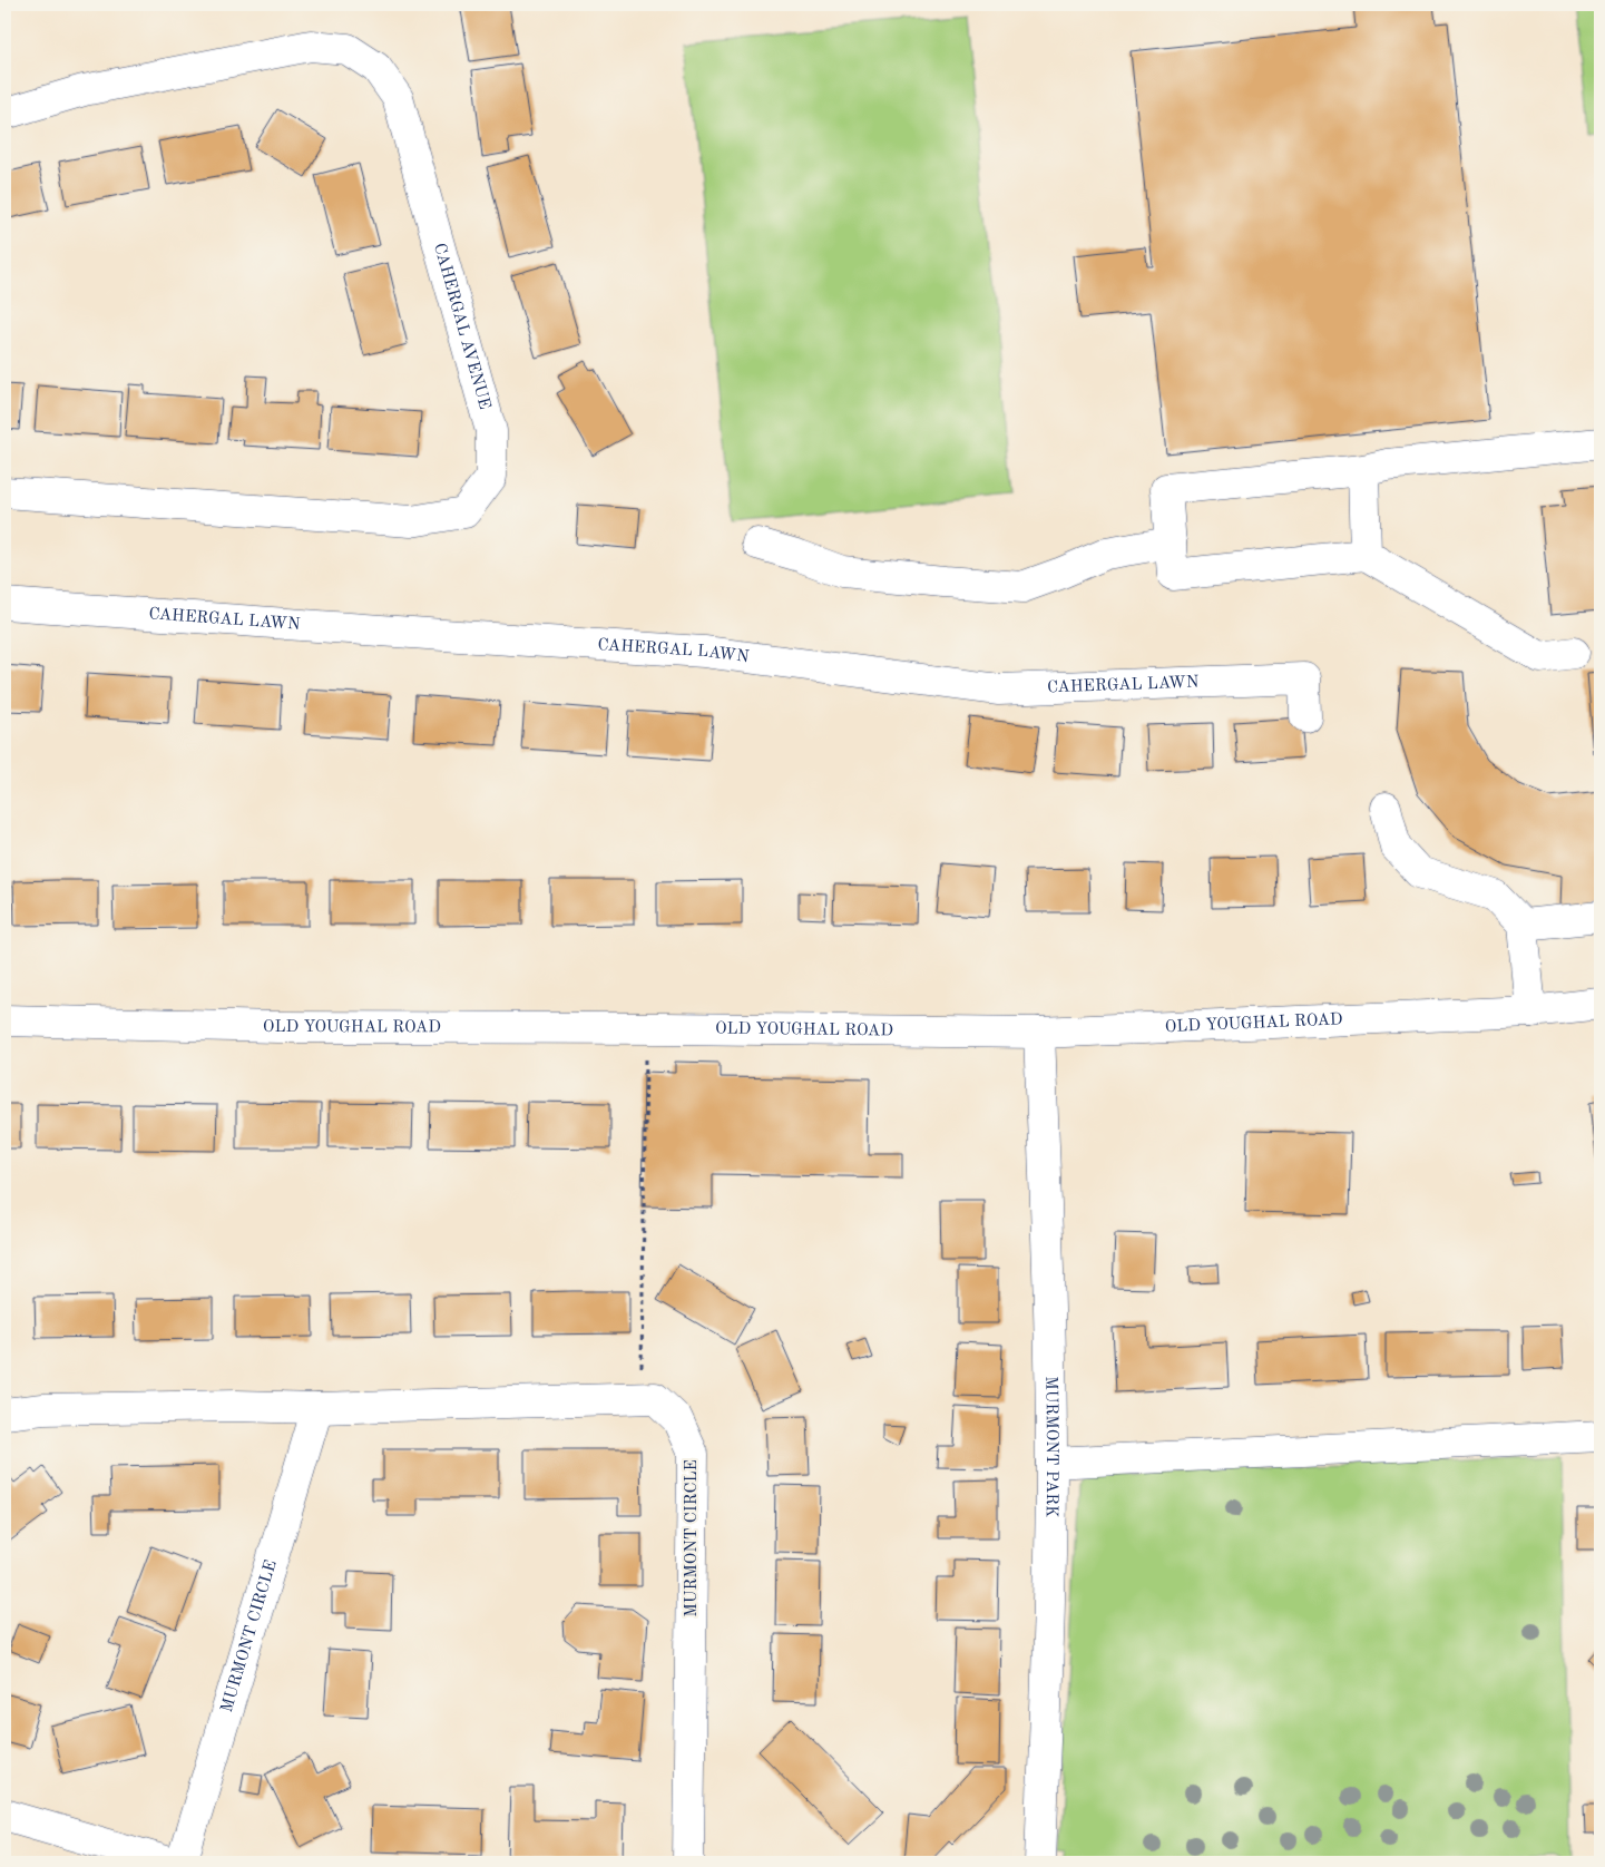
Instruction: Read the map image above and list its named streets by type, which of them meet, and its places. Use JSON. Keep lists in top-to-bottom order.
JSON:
{
  "streets": {
    "street": [
      "CAHERGAL AVENUE",
      "CAHERGAL LAWN",
      "OLD YOUGHAL ROAD",
      "MURMONT PARK",
      "MURMONT CIRCLE"
    ]
  },
  "crossings": [
    ["OLD YOUGHAL ROAD", "MURMONT PARK"]
  ]
}
